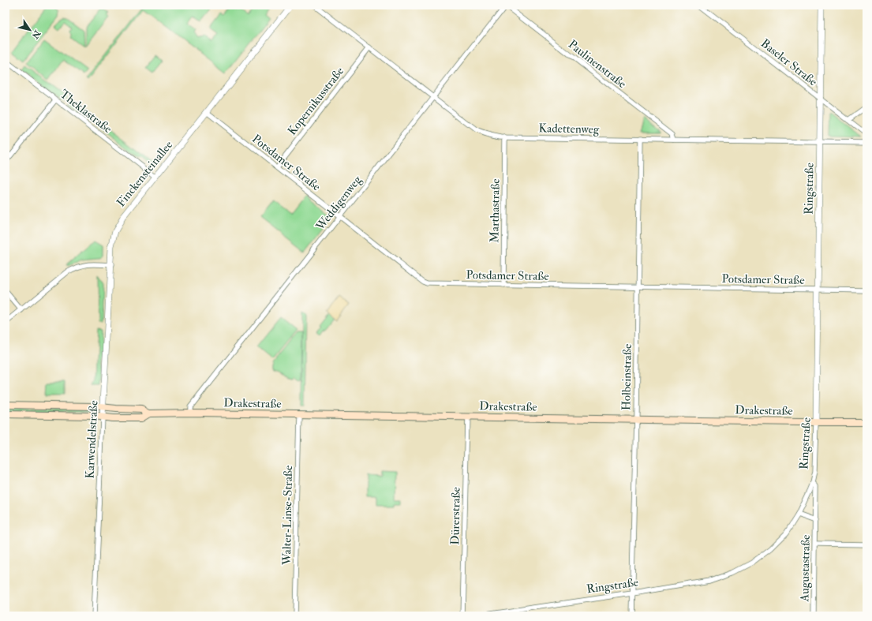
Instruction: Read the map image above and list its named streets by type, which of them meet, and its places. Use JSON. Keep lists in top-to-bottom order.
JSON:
{
  "streets": {
    "main road": ["Drakestraße"],
    "street": [
      "Baseler Straße",
      "Paulinenstraße",
      "Kopernikusstraße",
      "Theklastraße",
      "Kadettenweg",
      "Potsdamer Straße",
      "Finckensteinallee",
      "Ringstraße",
      "Weddigenweg",
      "Marthastraße",
      "Holbeinstraße",
      "Karwendelstraße",
      "Walter-Linse-Straße",
      "Dürerstraße",
      "Augustastraße"
    ]
  },
  "crossings": [
    ["Baseler Straße", "Ringstraße"],
    ["Paulinenstraße", "Kadettenweg"],
    ["Paulinenstraße", "Weddigenweg"],
    ["Kopernikusstraße", "Kadettenweg"],
    ["Kopernikusstraße", "Potsdamer Straße"],
    ["Theklastraße", "Finckensteinallee"],
    ["Kadettenweg", "Ringstraße"],
    ["Kadettenweg", "Weddigenweg"],
    ["Kadettenweg", "Marthastraße"],
    ["Kadettenweg", "Holbeinstraße"],
    ["Potsdamer Straße", "Finckensteinallee"],
    ["Potsdamer Straße", "Ringstraße"],
    ["Potsdamer Straße", "Weddigenweg"],
    ["Potsdamer Straße", "Marthastraße"],
    ["Potsdamer Straße", "Holbeinstraße"],
    ["Finckensteinallee", "Karwendelstraße"],
    ["Ringstraße", "Holbeinstraße"],
    ["Ringstraße", "Drakestraße"],
    ["Ringstraße", "Augustastraße"],
    ["Weddigenweg", "Drakestraße"],
    ["Holbeinstraße", "Drakestraße"],
    ["Drakestraße", "Karwendelstraße"],
    ["Drakestraße", "Walter-Linse-Straße"],
    ["Drakestraße", "Dürerstraße"]
  ],
  "north": "bottom right"
}
